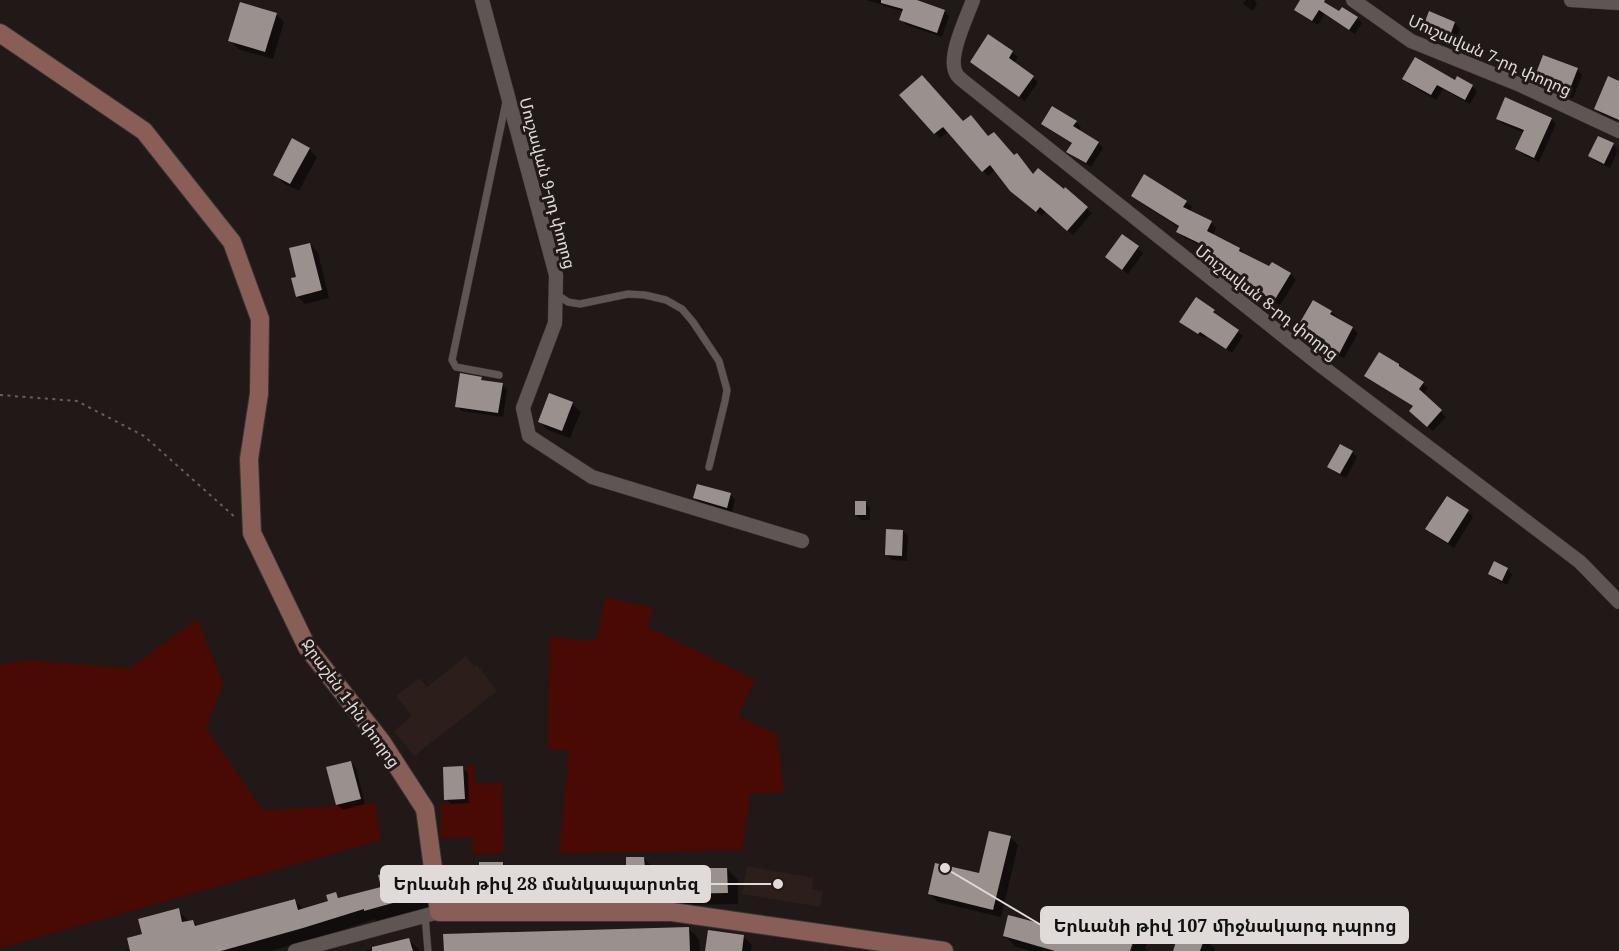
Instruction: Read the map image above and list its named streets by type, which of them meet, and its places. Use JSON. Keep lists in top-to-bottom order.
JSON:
{
  "streets": {
    "street": [
      "Մուշավան 7-րդ փողոց",
      "Մուշավան 9-րդ փողոց",
      "Մուշավան 8-րդ փողոց",
      "Ջրաշեն 1-ին փողոց"
    ]
  },
  "places": ["Երևանի թիվ 107 միջնակարգ դպրոց", "Երևանի թիվ 28 մանկապարտեզ"]
}
